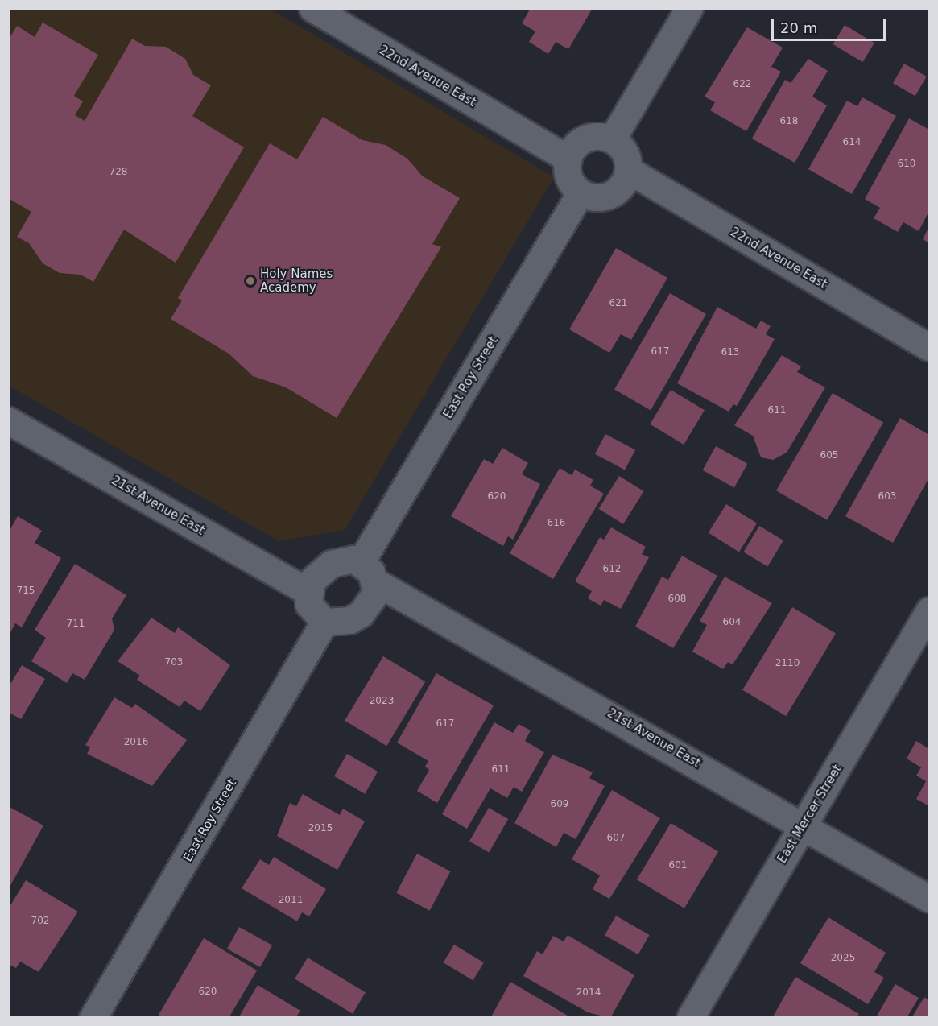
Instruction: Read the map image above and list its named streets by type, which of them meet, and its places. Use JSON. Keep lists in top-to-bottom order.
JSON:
{
  "streets": {
    "street": [
      "22nd Avenue East",
      "East Roy Street",
      "21st Avenue East",
      "East Mercer Street"
    ]
  },
  "crossings": [
    ["22nd Avenue East", "East Roy Street"],
    ["East Roy Street", "21st Avenue East"],
    ["21st Avenue East", "East Mercer Street"]
  ],
  "places": ["Holy Names Academy"],
  "house_numbers": [
    "622",
    "618",
    "614",
    "610",
    "728",
    "621",
    "617",
    "613",
    "611",
    "605",
    "620",
    "603",
    "616",
    "612",
    "715",
    "608",
    "604",
    "711",
    "703",
    "2110",
    "2023",
    "617",
    "2016",
    "611",
    "609",
    "2015",
    "607",
    "601",
    "2011",
    "702",
    "2025",
    "620",
    "2014"
  ],
  "scale_bar": "20 m"
}
